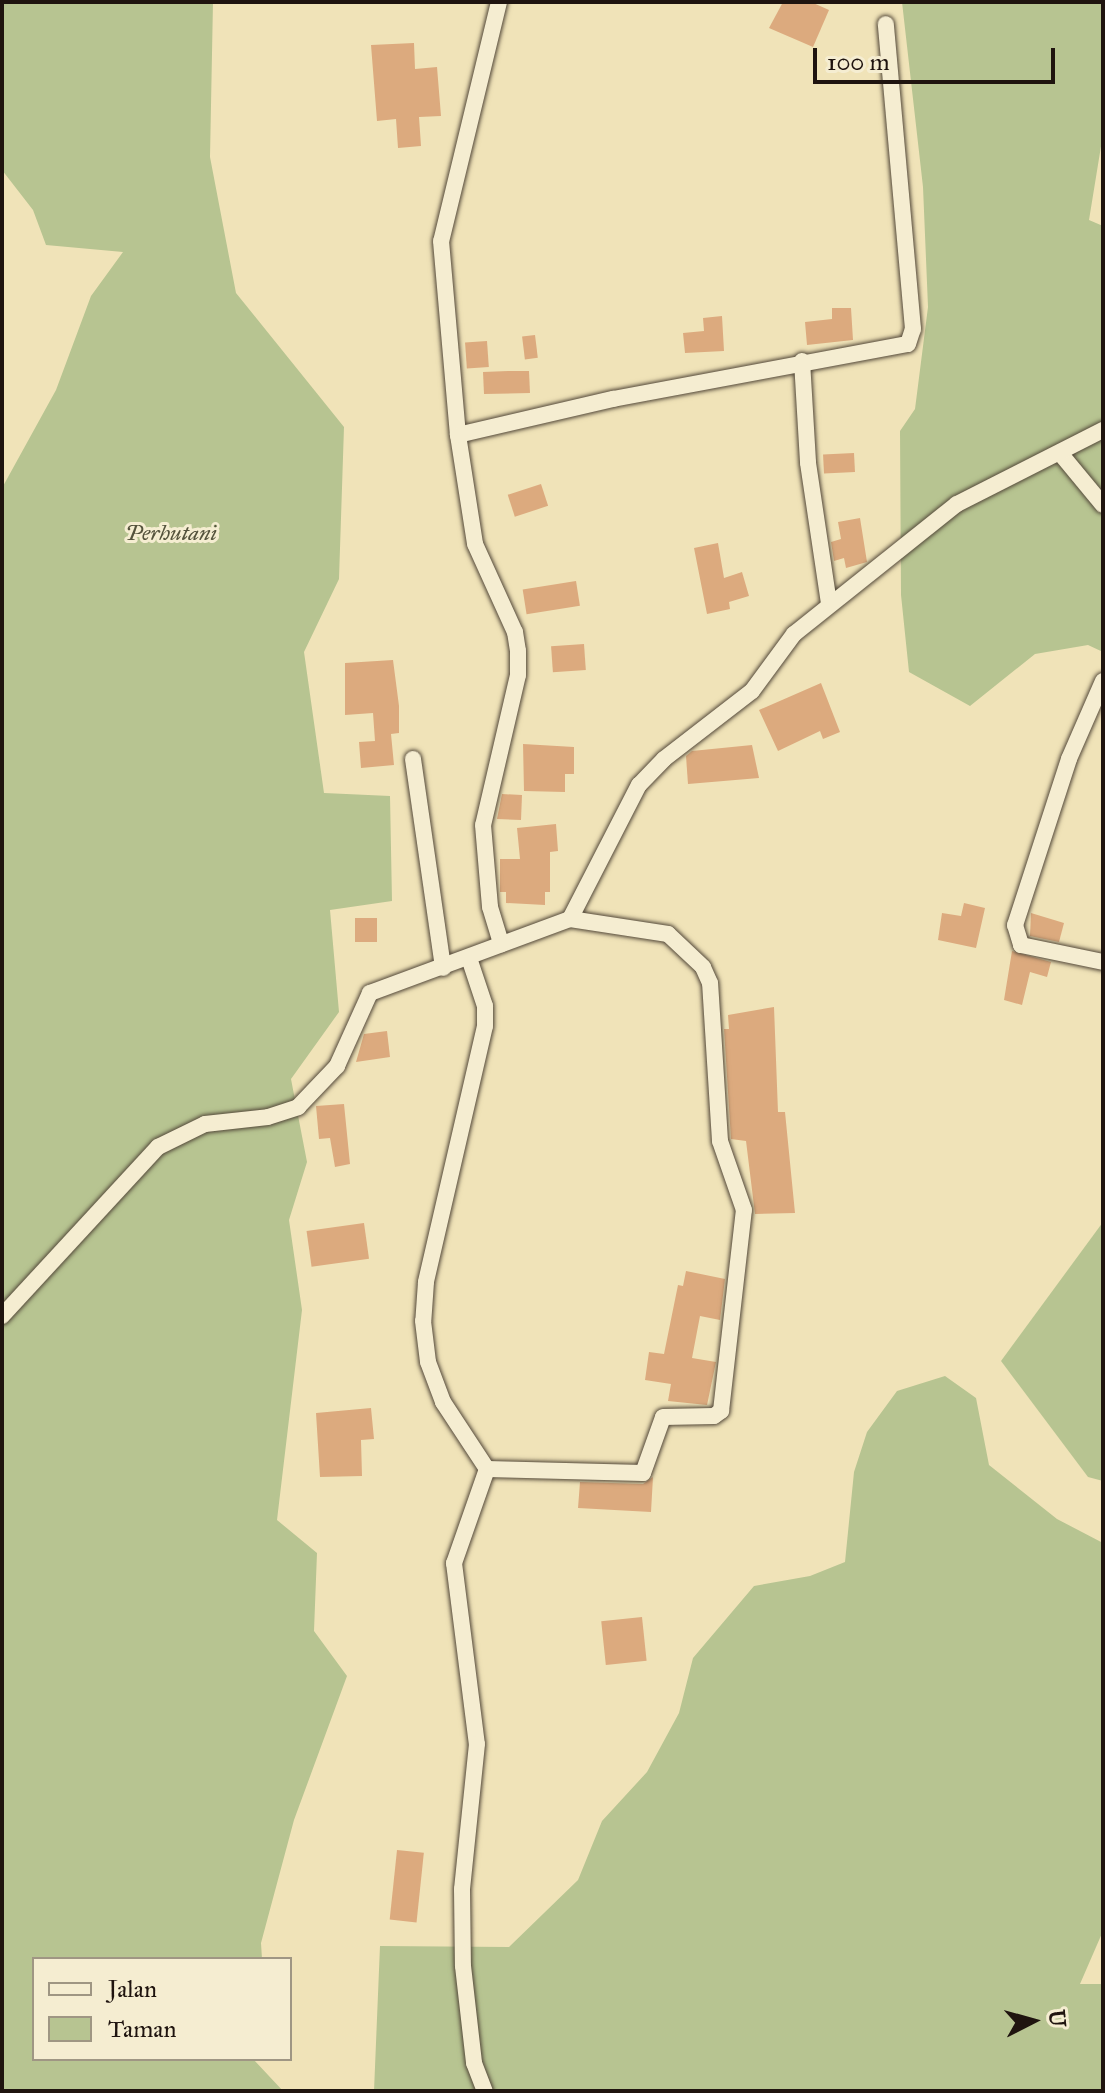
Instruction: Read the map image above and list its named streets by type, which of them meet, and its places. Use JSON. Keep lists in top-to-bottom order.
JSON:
{
  "parks": ["Perhutani"],
  "legend": ["Jalan", "Taman"],
  "scale_bar": "100 m",
  "north": "right"
}
